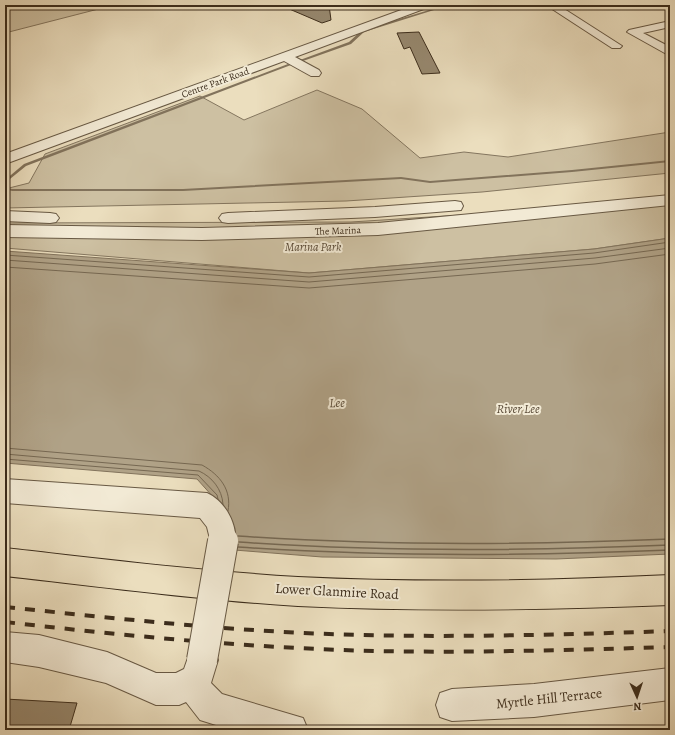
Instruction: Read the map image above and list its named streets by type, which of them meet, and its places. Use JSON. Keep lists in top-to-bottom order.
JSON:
{
  "streets": {
    "highway": ["Lower Glanmire Road"],
    "street": ["Centre Park Road", "The Marina", "Myrtle Hill Terrace"]
  },
  "water": ["Lee", "River Lee"],
  "parks": ["Marina Park"],
  "north": "bottom"
}
